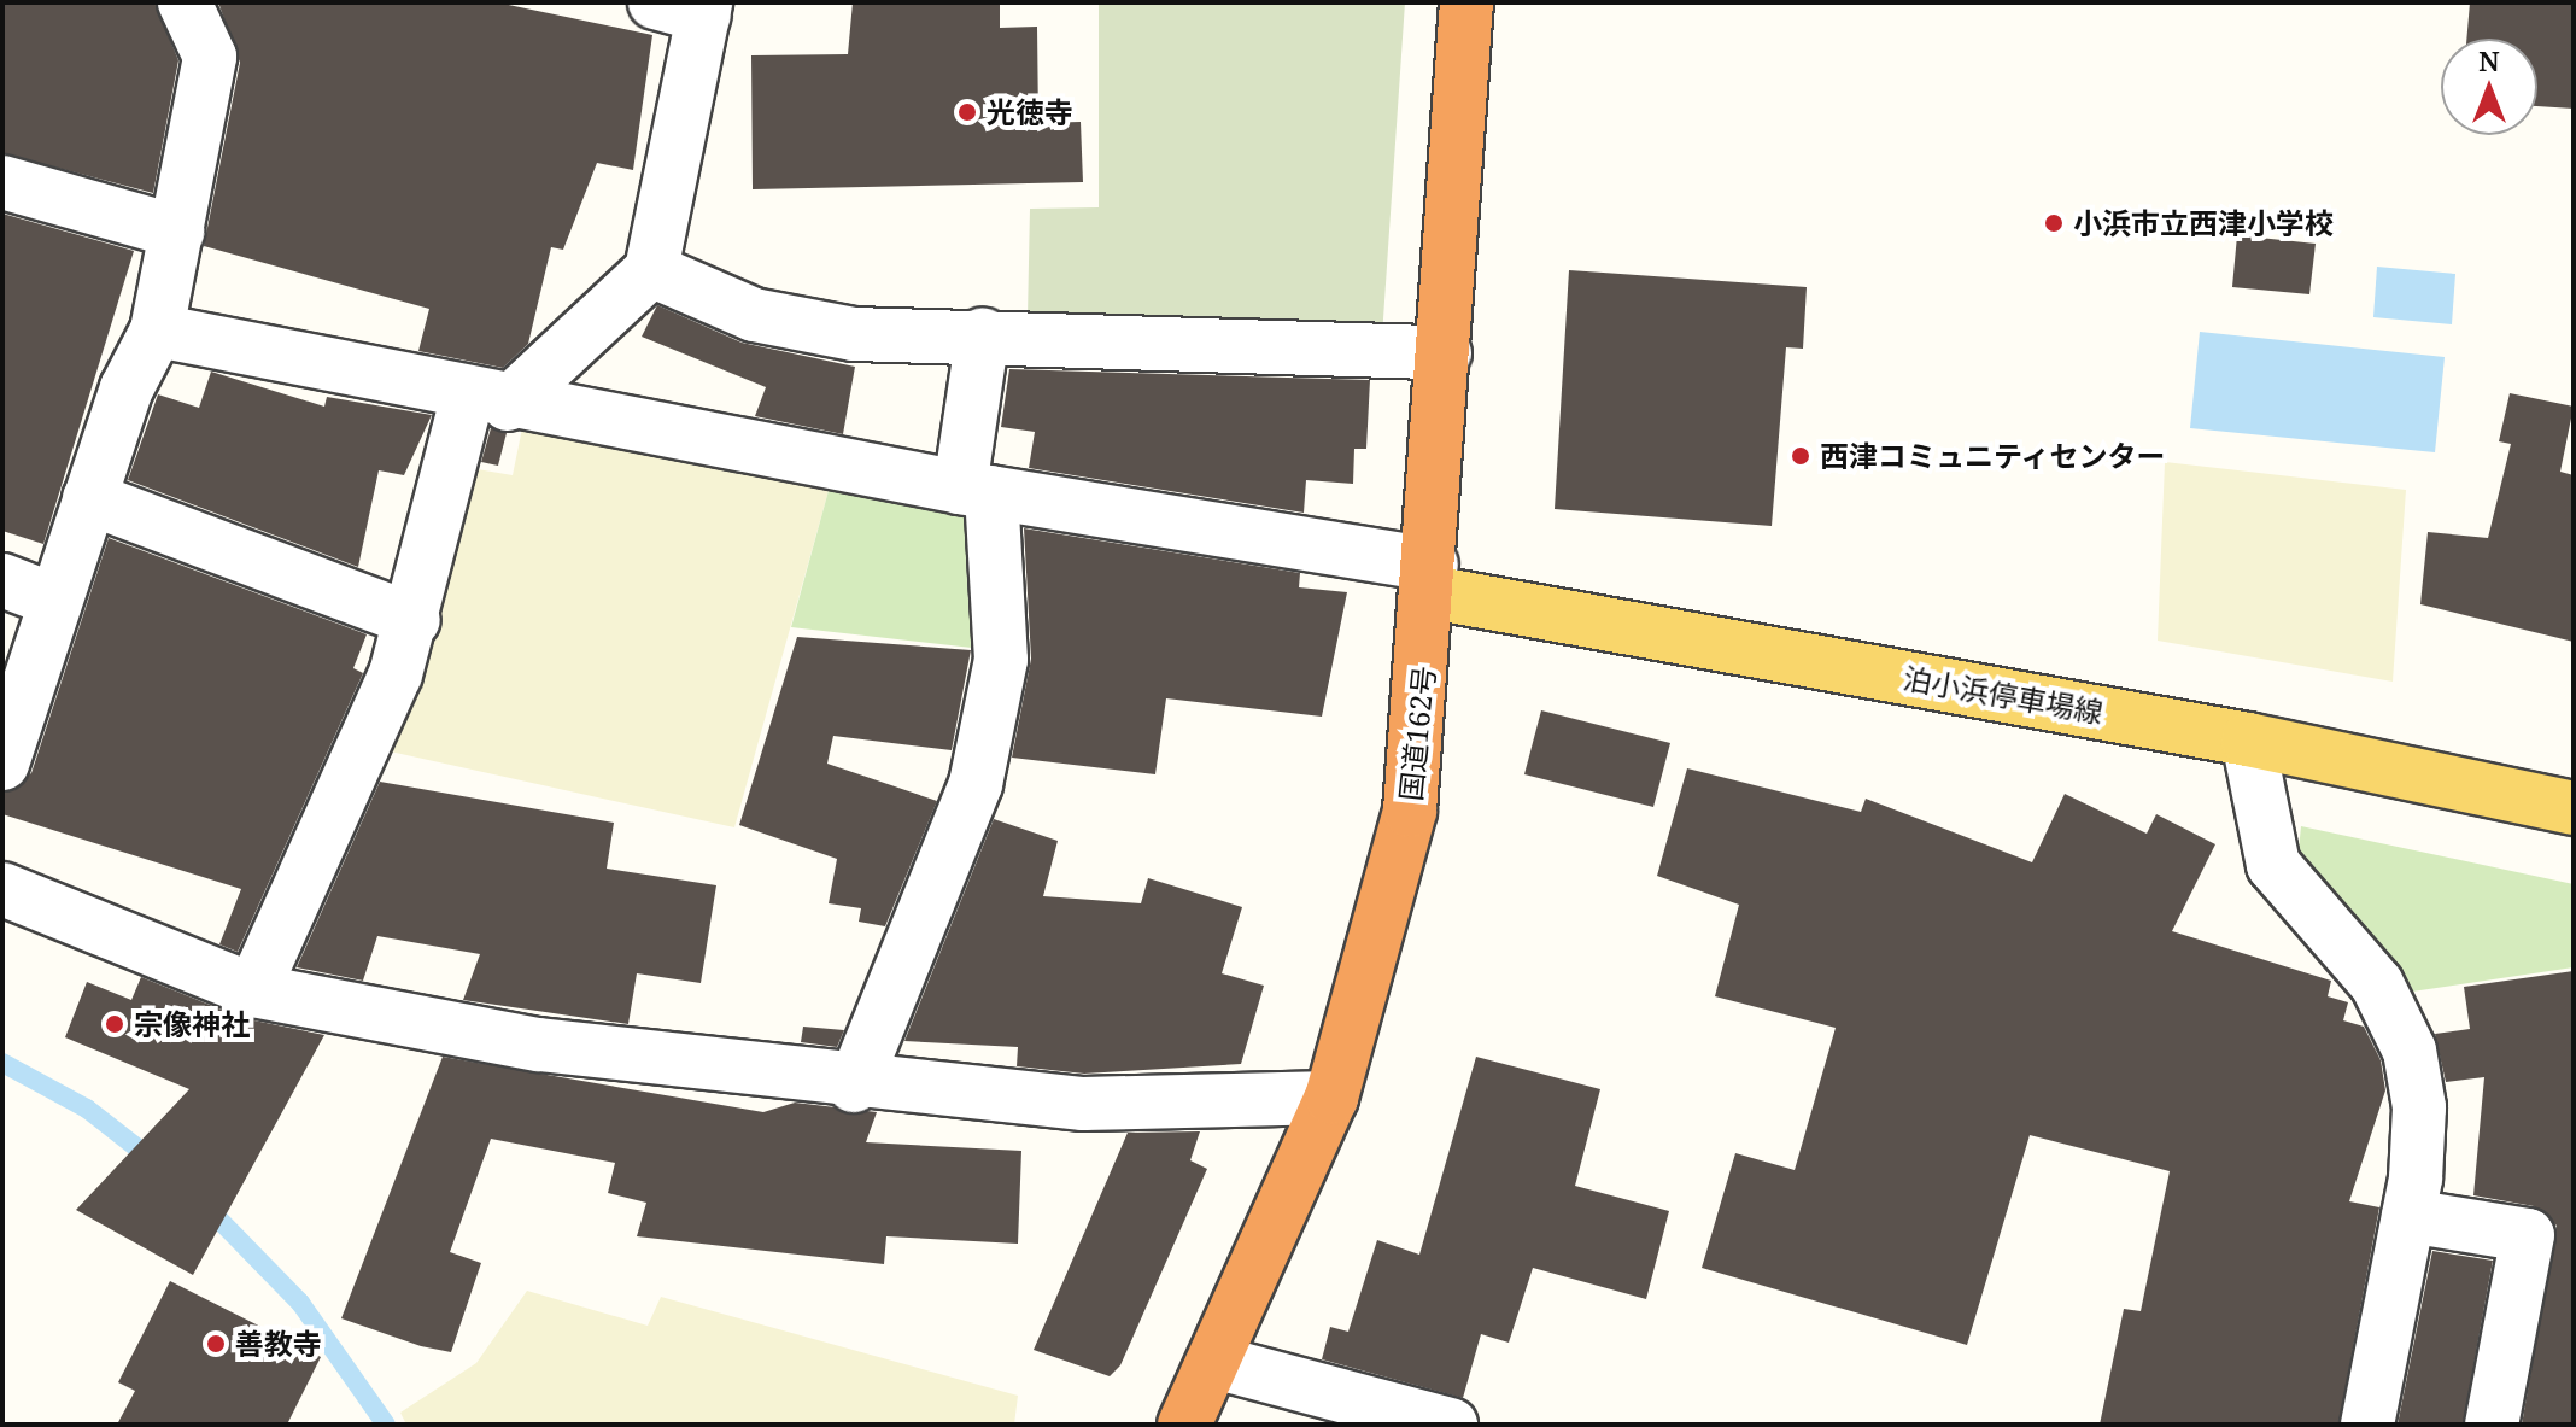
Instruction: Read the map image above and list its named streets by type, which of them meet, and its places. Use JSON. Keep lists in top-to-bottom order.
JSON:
{
  "streets": {
    "highway": ["国道162号"],
    "main road": ["泊小浜停車場線"]
  },
  "crossings": [
    ["泊小浜停車場線", "国道162号"]
  ],
  "places": [
    "光徳寺",
    "小浜市立西津小学校",
    "西津コミュニティセンター",
    "宗像神社",
    "善教寺"
  ],
  "north": "top"
}
